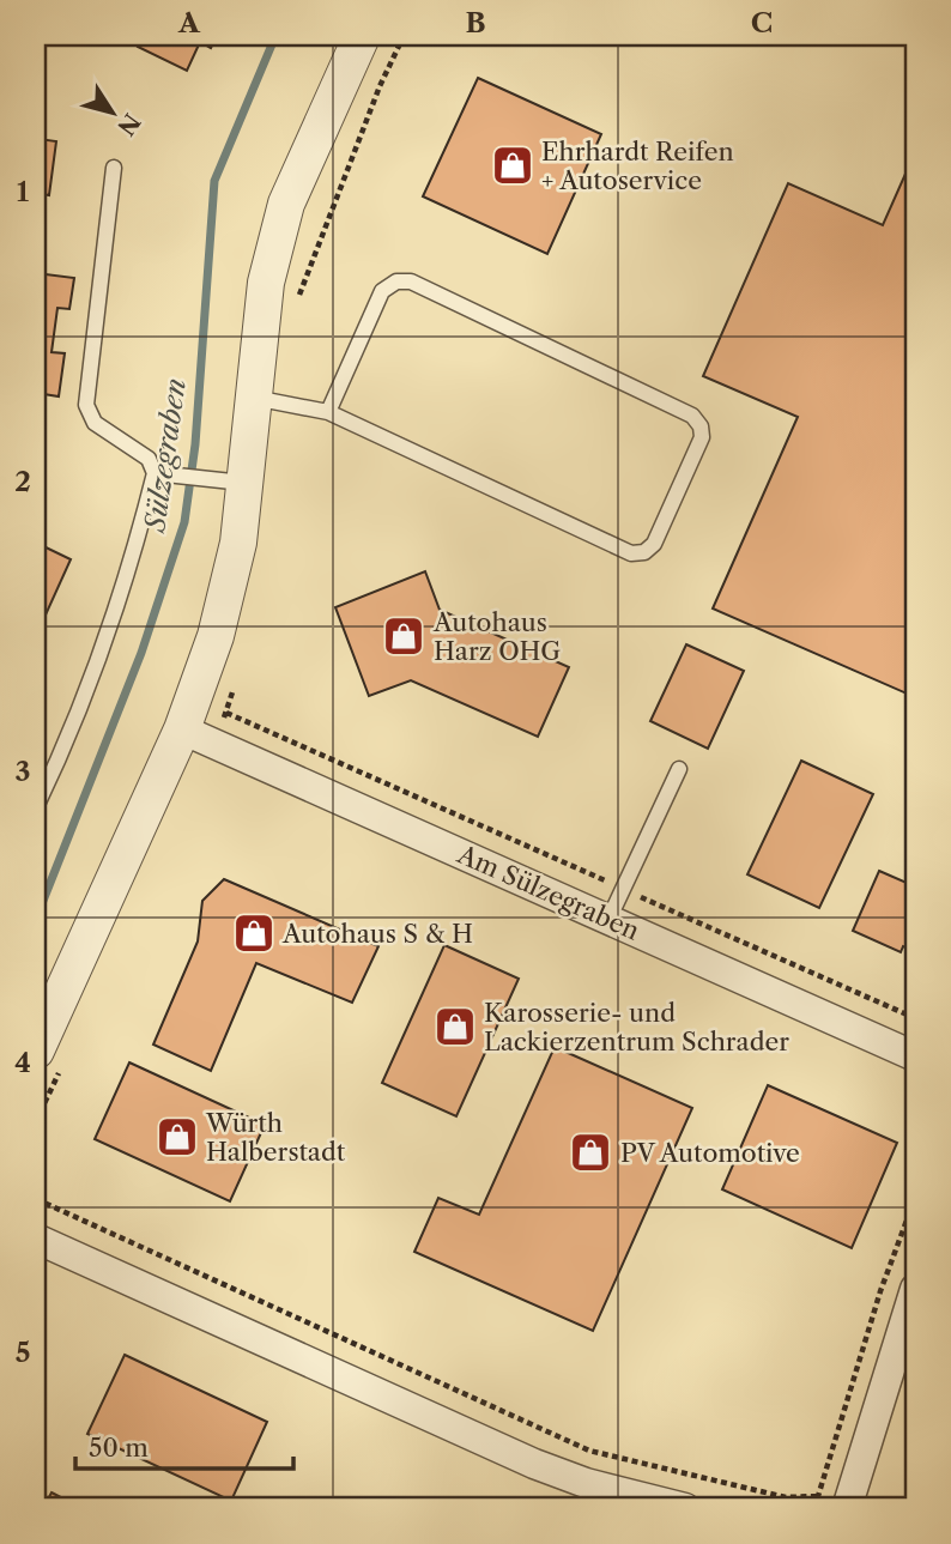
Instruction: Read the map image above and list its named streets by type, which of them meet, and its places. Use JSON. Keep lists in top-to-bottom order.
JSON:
{
  "streets": {
    "street": ["Am Sülzegraben"]
  },
  "water": ["Sülzegraben"],
  "places": {
    "shop": [
      "Ehrhardt Reifen + Autoservice",
      "Autohaus Harz OHG",
      "Autohaus S & H",
      "Karosserie- und Lackierzentrum Schrader",
      "Würth Halberstadt",
      "PV Automotive"
    ]
  },
  "scale_bar": "50 m",
  "north": "bottom right",
  "grid": {
    "columns": ["A", "B", "C"],
    "rows": [
      "1",
      "2",
      "3",
      "4",
      "5"
    ]
  }
}
